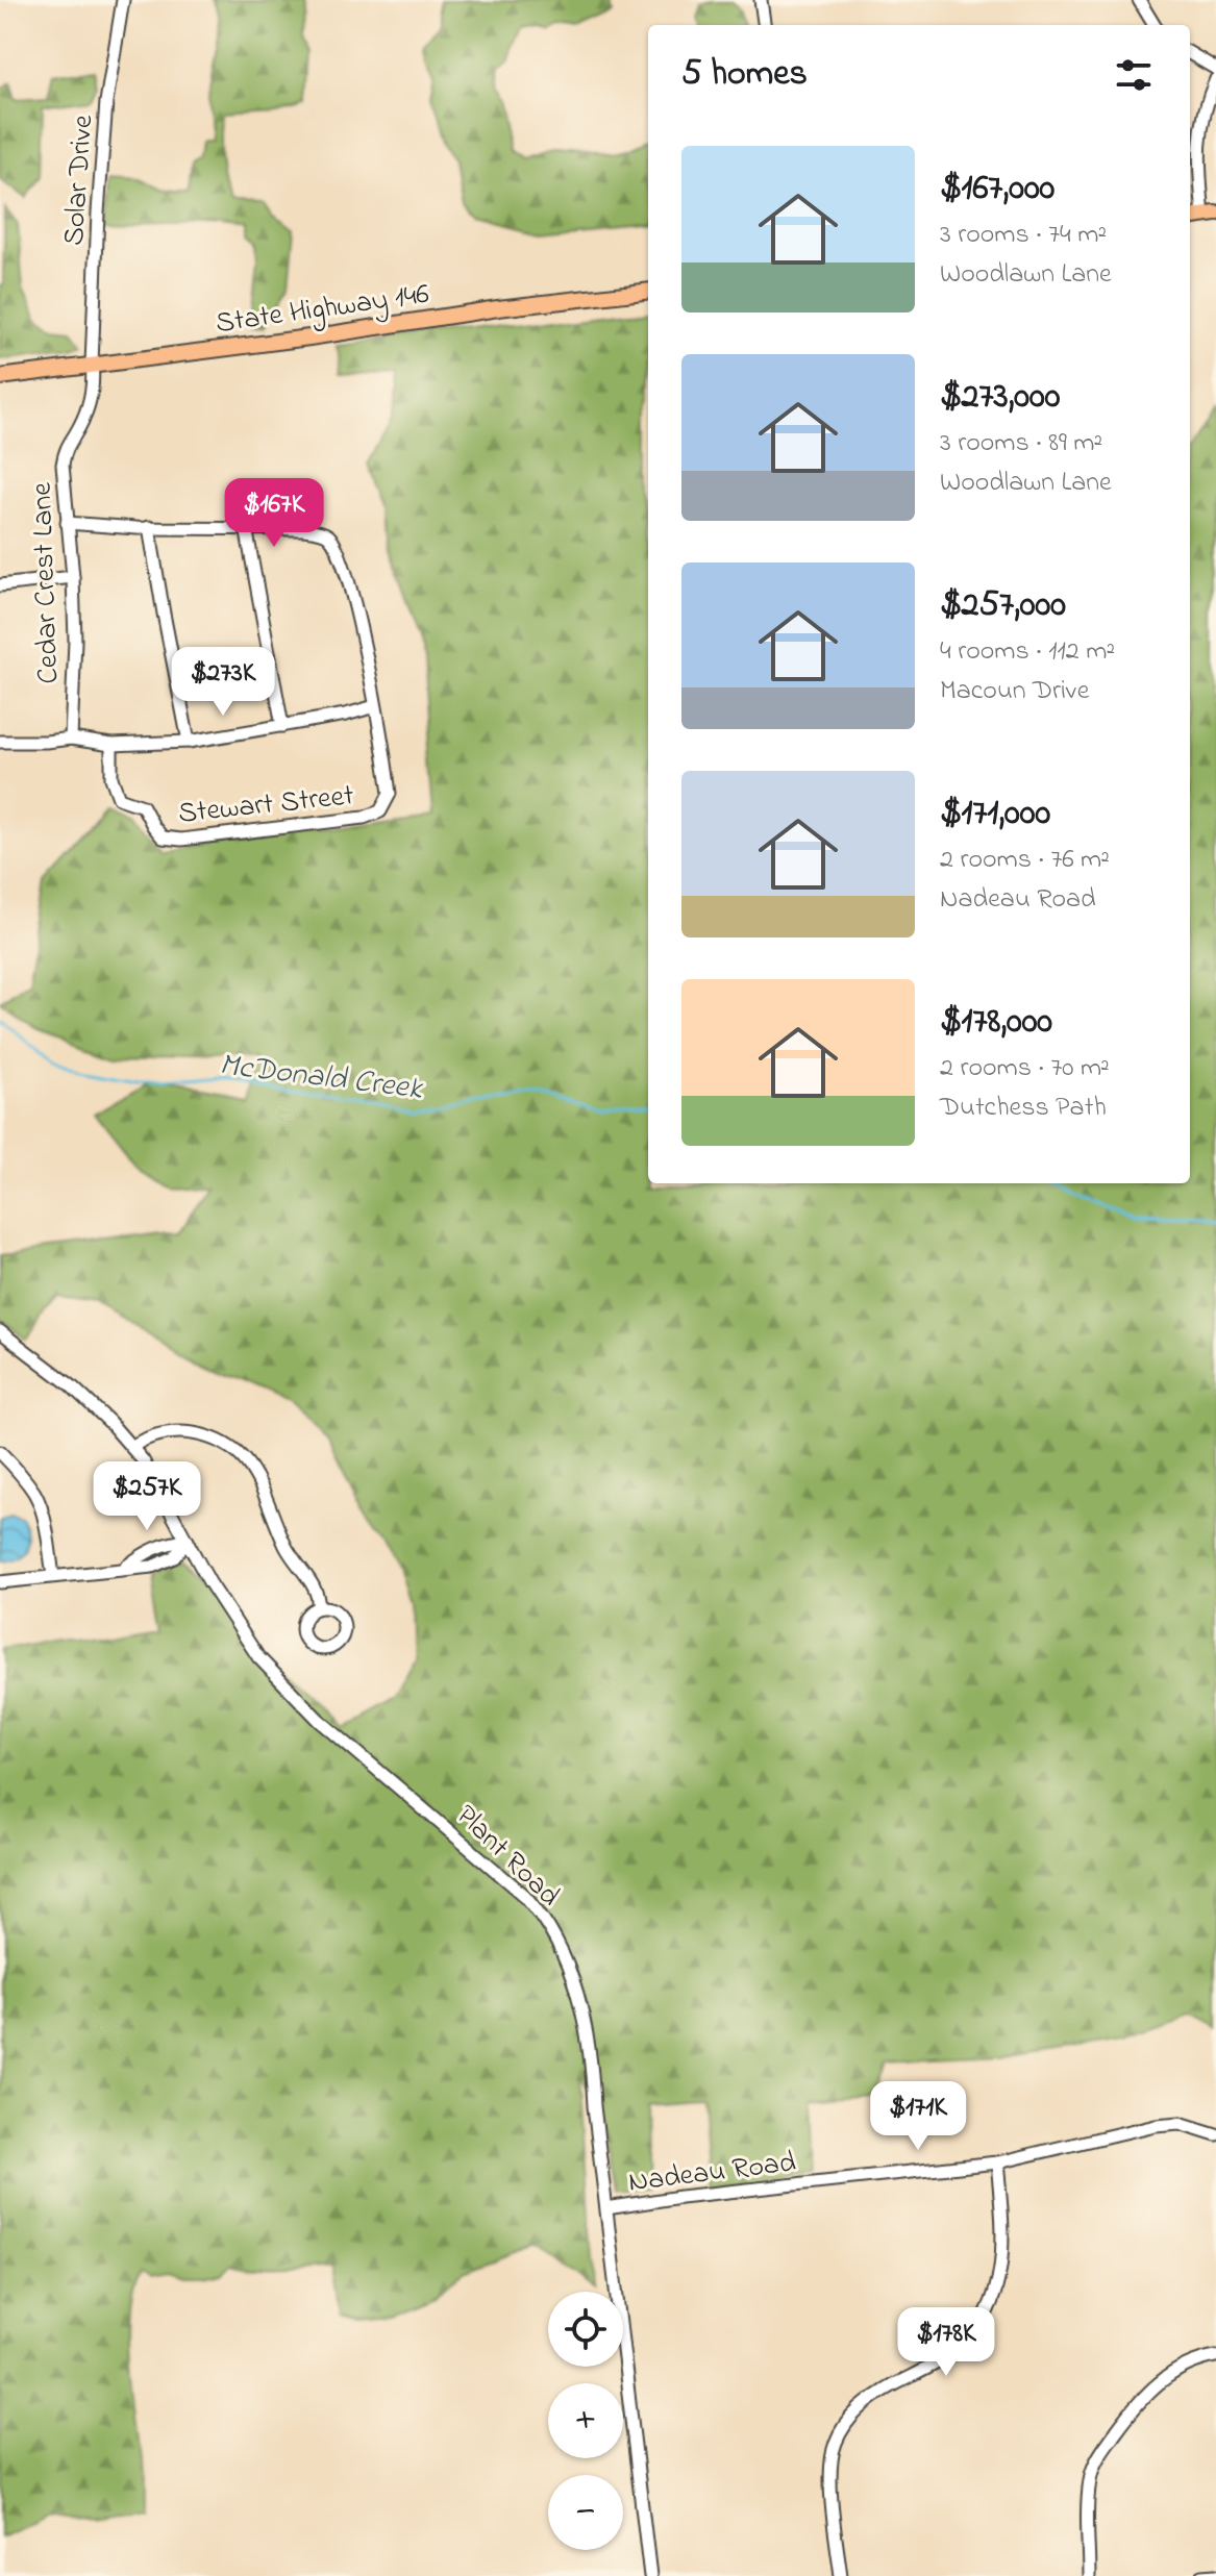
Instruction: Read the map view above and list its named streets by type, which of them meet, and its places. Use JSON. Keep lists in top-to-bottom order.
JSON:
{
  "streets": {
    "main road": ["State Highway 146"],
    "street": [
      "Solar Drive",
      "Cedar Crest Lane",
      "Stewart Street",
      "Plant Road",
      "Nadeau Road"
    ]
  },
  "crossings": [
    ["Solar Drive", "State Highway 146"],
    ["Solar Drive", "Cedar Crest Lane"],
    ["State Highway 146", "Cedar Crest Lane"],
    ["Plant Road", "Nadeau Road"]
  ],
  "water": ["McDonald Creek"],
  "page": {
    "heading": "5 homes",
    "list": [
      {
        "name": "$167,000",
        "note": "3 rooms · 74 m² · Woodlawn Lane"
      },
      {
        "name": "$273,000",
        "note": "3 rooms · 89 m² · Woodlawn Lane"
      },
      {
        "name": "$257,000",
        "note": "4 rooms · 112 m² · Macoun Drive"
      },
      {
        "name": "$171,000",
        "note": "2 rooms · 76 m² · Nadeau Road"
      },
      {
        "name": "$178,000",
        "note": "2 rooms · 70 m² · Dutchess Path"
      }
    ],
    "price": [
      "$167K",
      "$273K",
      "$257K",
      "$171K",
      "$178K"
    ],
    "map_buttons": ["+", "−"]
  }
}
